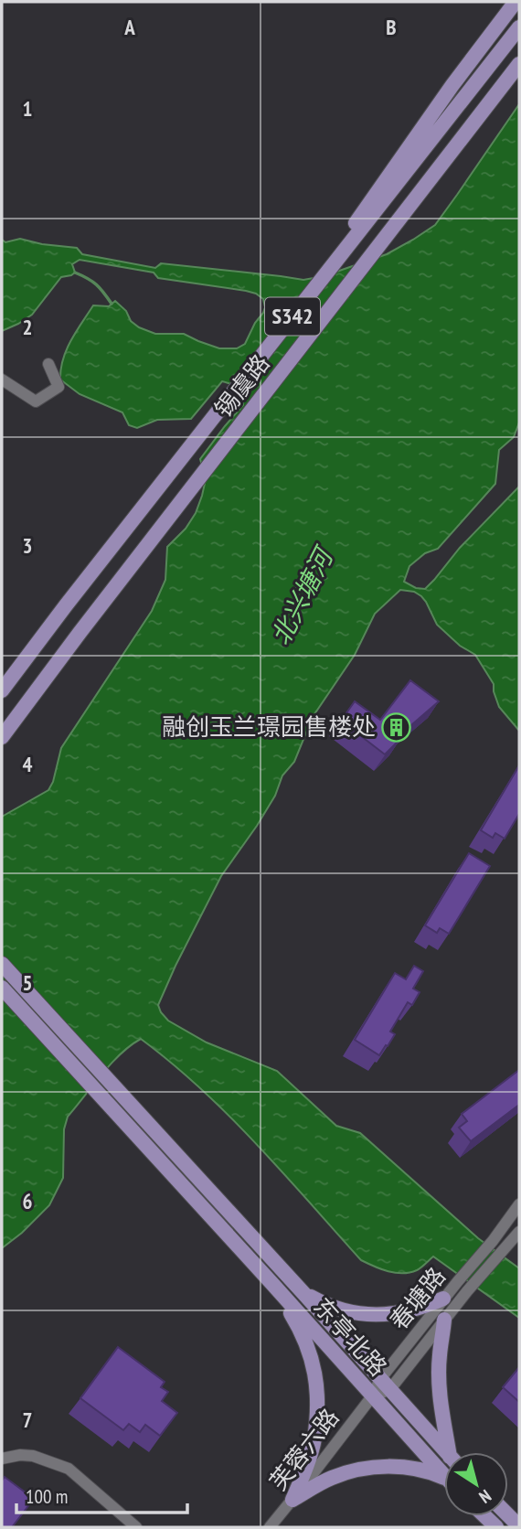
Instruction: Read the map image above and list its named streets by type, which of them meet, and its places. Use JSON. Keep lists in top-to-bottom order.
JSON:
{
  "streets": {
    "main road": ["S342", "锡虞路", "东亭北路"],
    "street": ["春塘路", "芙蓉六路"]
  },
  "crossings": [
    ["春塘路", "东亭北路"],
    ["春塘路", "芙蓉六路"],
    ["东亭北路", "芙蓉六路"]
  ],
  "water": ["北兴塘河"],
  "places": {
    "building": ["融创玉兰璟园售楼处"]
  },
  "scale_bar": "100 m",
  "north": "bottom right",
  "grid": {
    "columns": ["A", "B"],
    "rows": [
      "1",
      "2",
      "3",
      "4",
      "5",
      "6",
      "7"
    ]
  }
}
